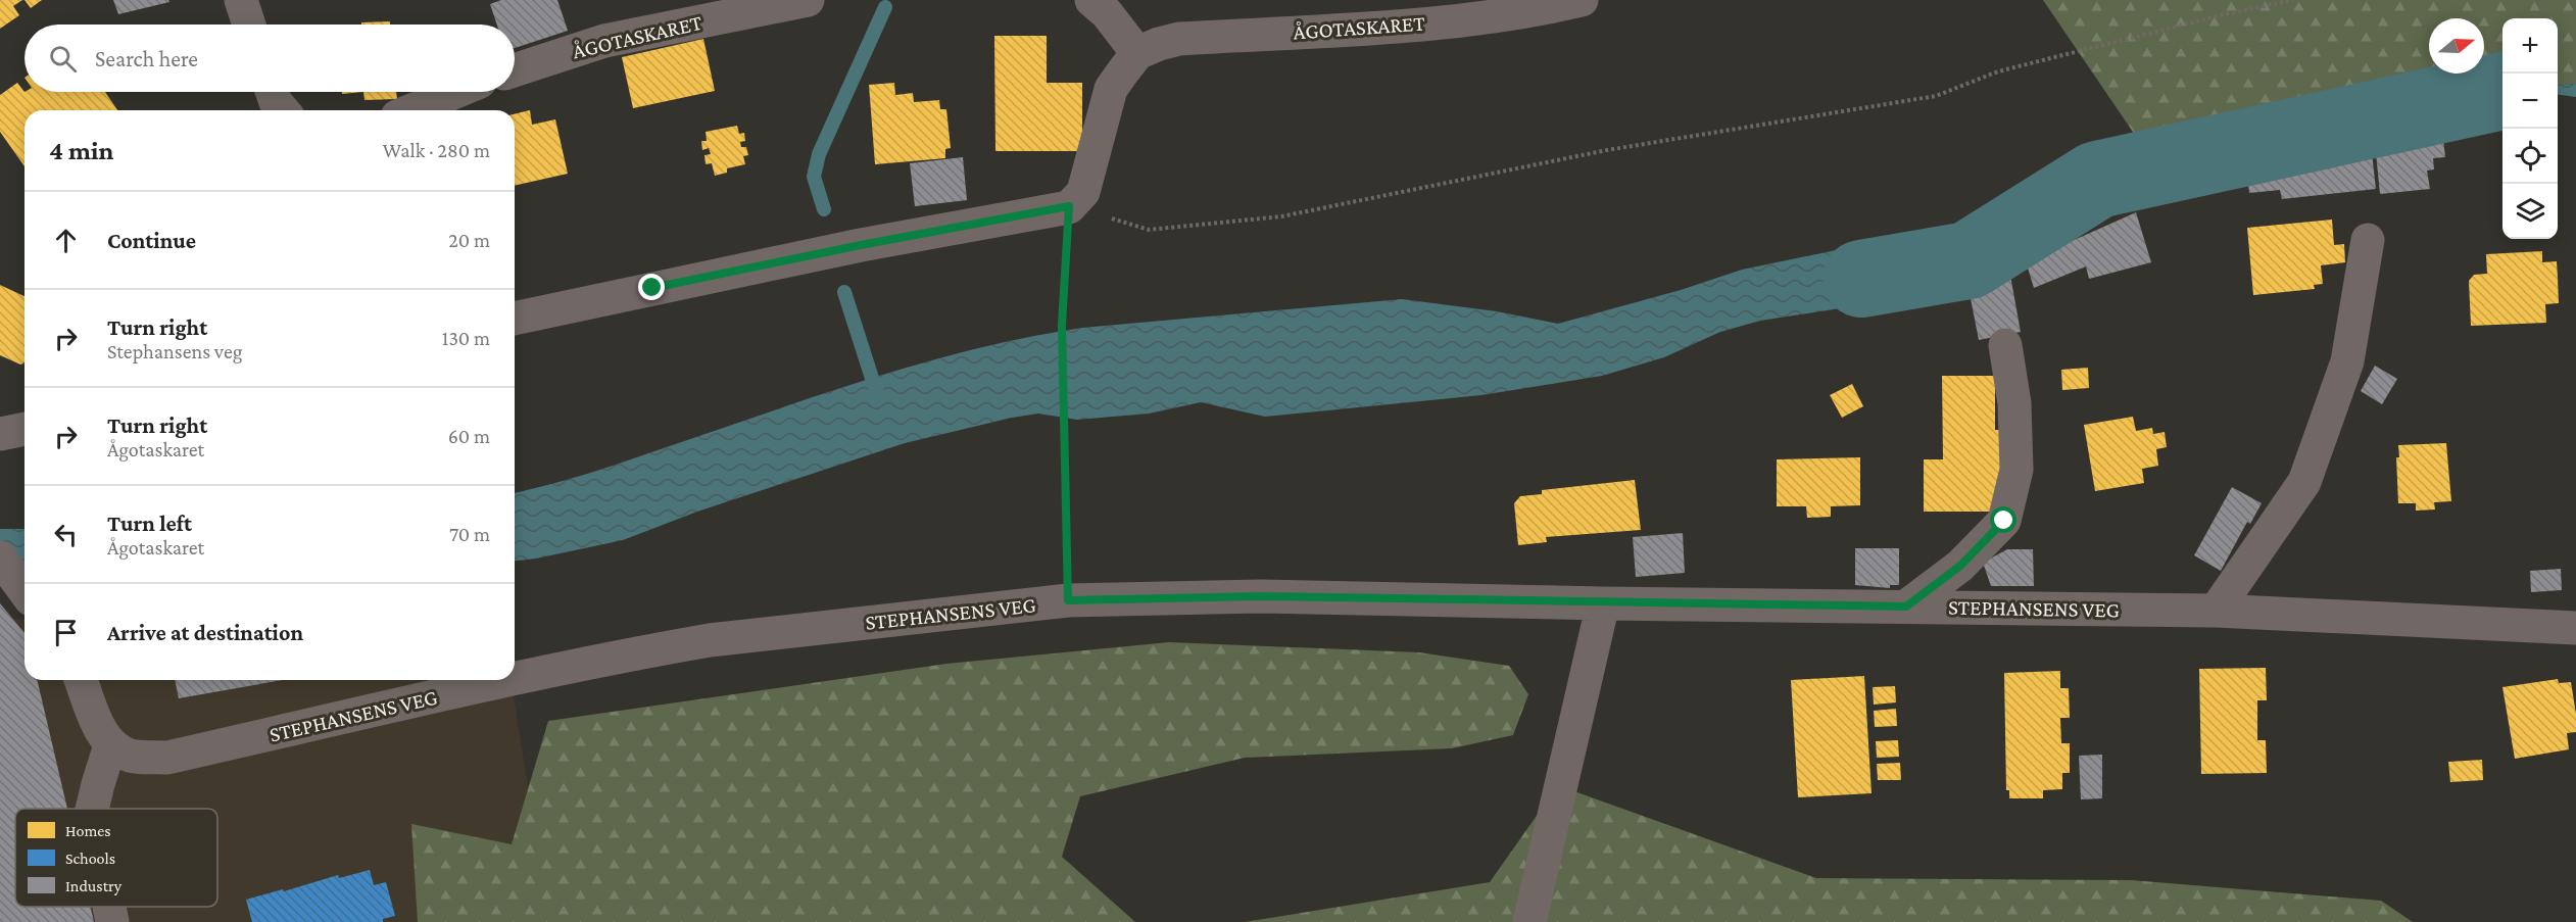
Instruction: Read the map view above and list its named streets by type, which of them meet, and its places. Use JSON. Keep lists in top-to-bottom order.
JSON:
{
  "streets": {
    "street": ["ÅGOTASKARET", "STEPHANSENS VEG"]
  },
  "legend": ["Homes", "Schools", "Industry"],
  "north": "right",
  "page": {
    "map_buttons": ["+", "−"],
    "search": "Search here",
    "heading": ["4 min", "Walk · 280 m"],
    "list": [
      ["Continue", "20 m"],
      ["Turn right", "Stephansens veg", "130 m"],
      ["Turn right", "Ågotaskaret", "60 m"],
      ["Turn left", "Ågotaskaret", "70 m"],
      "Arrive at destination"
    ]
  }
}
